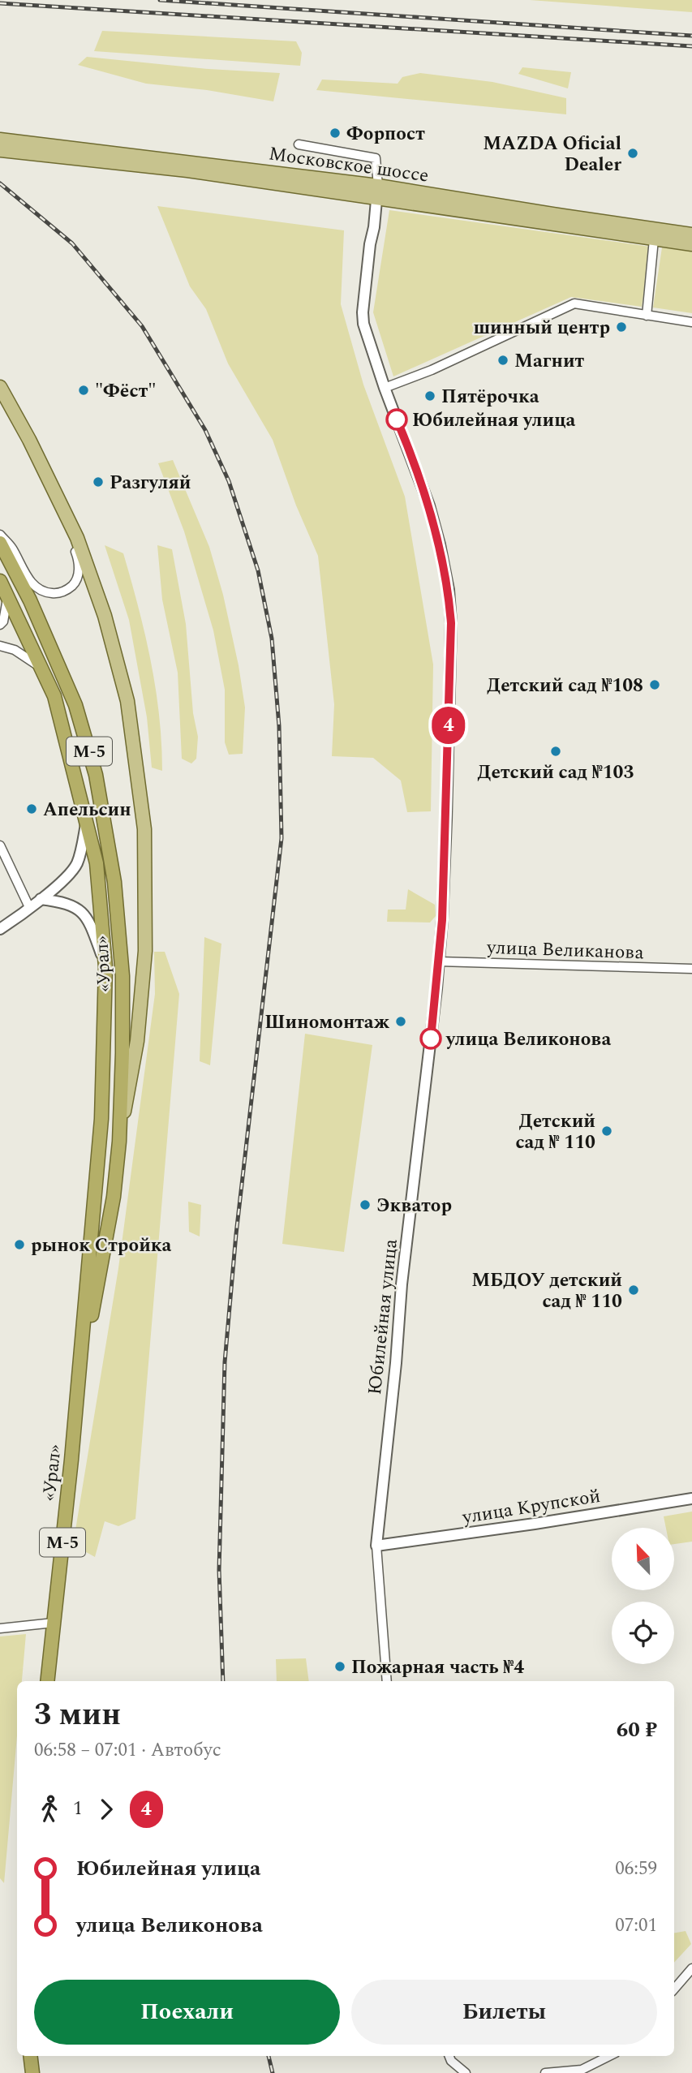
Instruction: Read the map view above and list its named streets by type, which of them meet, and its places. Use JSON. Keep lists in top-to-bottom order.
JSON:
{
  "streets": {
    "highway": ["М-5", "«Урал»"],
    "main road": ["Московское шоссе"],
    "street": ["улица Великанова", "Юбилейная улица", "улица Крупской"]
  },
  "crossings": [
    ["Московское шоссе", "Юбилейная улица"],
    ["улица Великанова", "Юбилейная улица"],
    ["Юбилейная улица", "улица Крупской"]
  ],
  "places": [
    "Форпост",
    "MAZDA Oficial Dealer",
    "шинный центр",
    "Магнит",
    "\"Фёст\"",
    "Пятёрочка",
    "Юбилейная улица",
    "Разгуляй",
    "Детский сад №108",
    "Детский сад №103",
    "Апельсин",
    "Шиномонтаж",
    "улица Великонова",
    "Детский сад № 110",
    "Экватор",
    "рынок Стройка",
    "МБДОУ детский сад № 110",
    "Пожарная часть №4"
  ],
  "lines": ["bus line 4"],
  "north": "top left",
  "page": {
    "on_map": "4",
    "heading": ["3 мин", "06:58 – 07:01 · Автобус", "60 ₽"],
    "legs": ["1", "4"],
    "list": [
      {
        "name": "Юбилейная улица",
        "value": "06:59"
      },
      {
        "name": "улица Великонова",
        "value": "07:01"
      }
    ],
    "buttons": ["Поехали", "Билеты"]
  }
}
